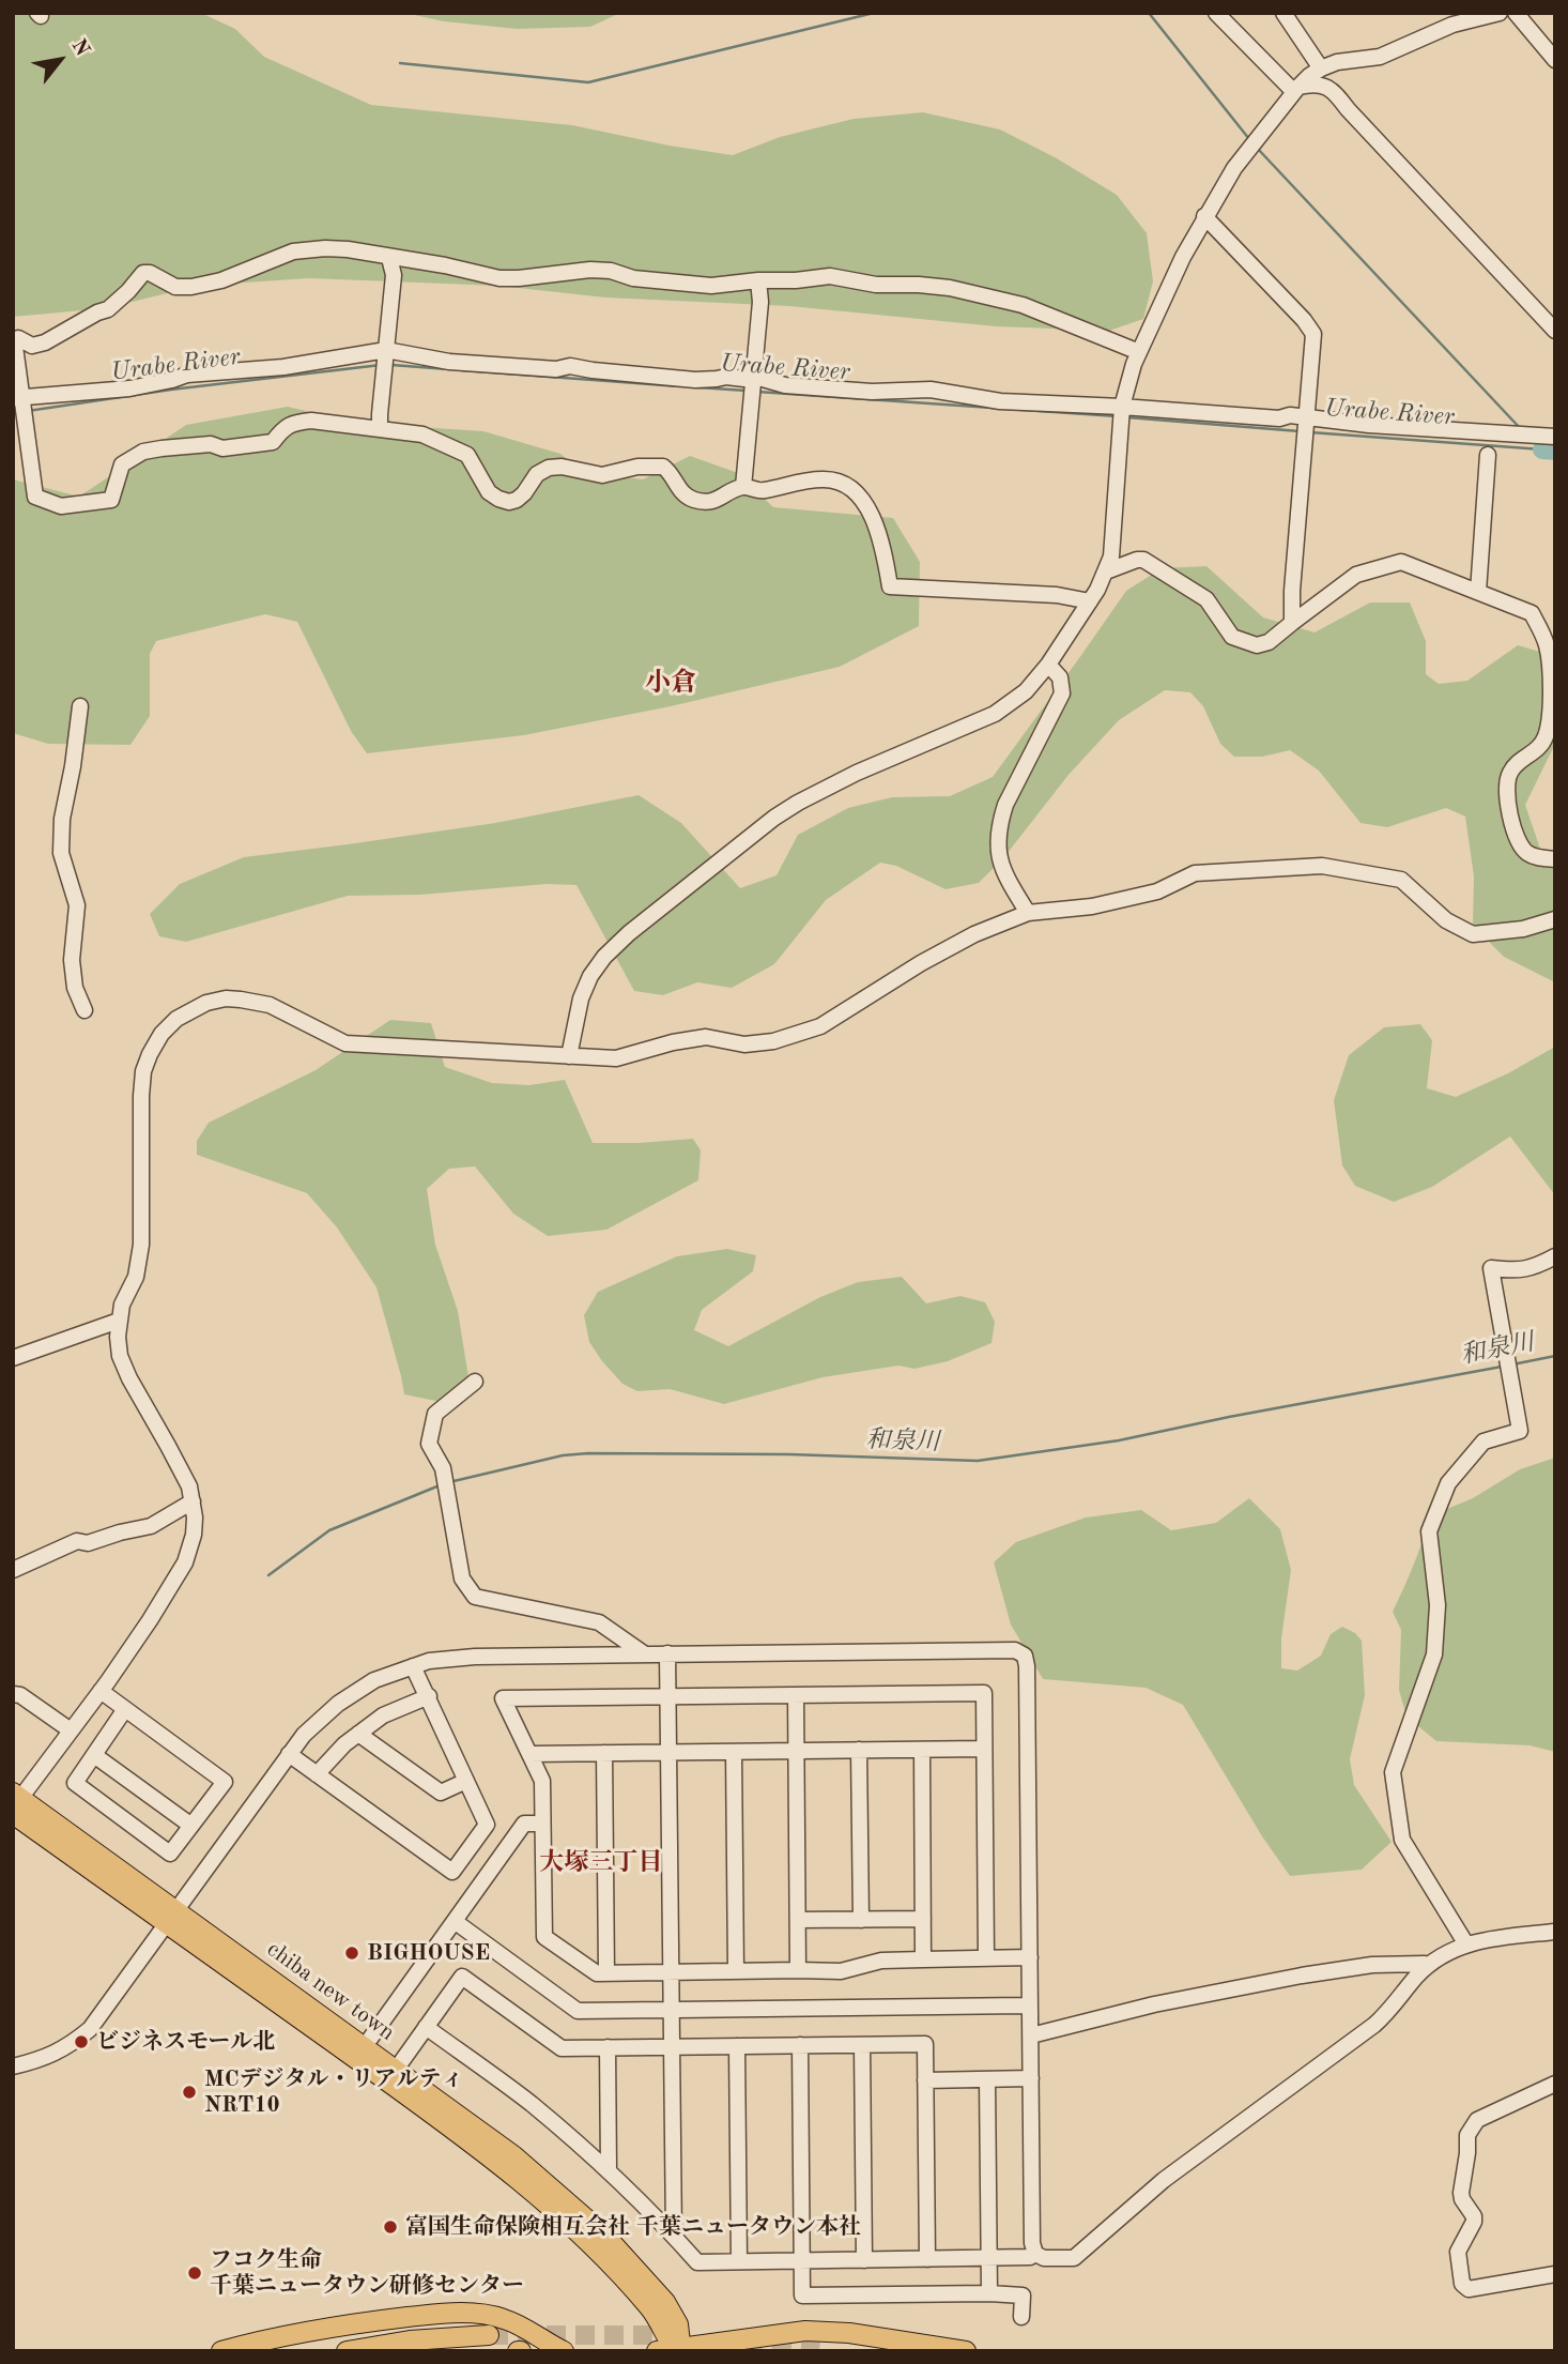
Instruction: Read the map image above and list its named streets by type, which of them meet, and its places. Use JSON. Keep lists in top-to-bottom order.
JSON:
{
  "streets": {
    "main road": ["chiba new town"]
  },
  "districts": ["小倉", "大塚三丁目"],
  "water": ["Urabe River", "和泉川"],
  "places": [
    "BIGHOUSE",
    "ビジネスモール北",
    "MCデジタル・リアルティ NRT10",
    "富国生命保険相互会社 千葉ニュータウン本社",
    "フコク生命 千葉ニュータウン研修センター"
  ],
  "north": "top right"
}
